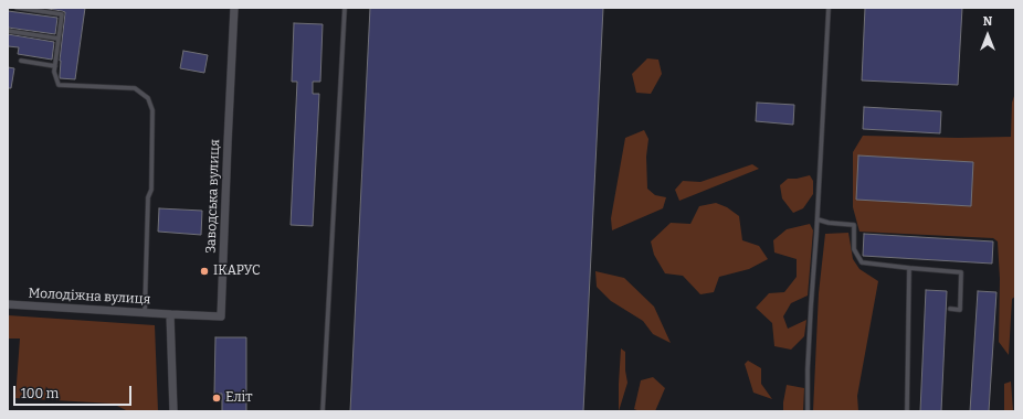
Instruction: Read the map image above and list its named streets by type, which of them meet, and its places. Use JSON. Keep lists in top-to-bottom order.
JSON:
{
  "streets": {
    "street": ["Заводська вулиця", "Молодіжна вулиця"]
  },
  "crossings": [
    ["Заводська вулиця", "Молодіжна вулиця"]
  ],
  "places": ["ІКАРУС", "Еліт"],
  "scale_bar": "100 m",
  "north": "top"
}
